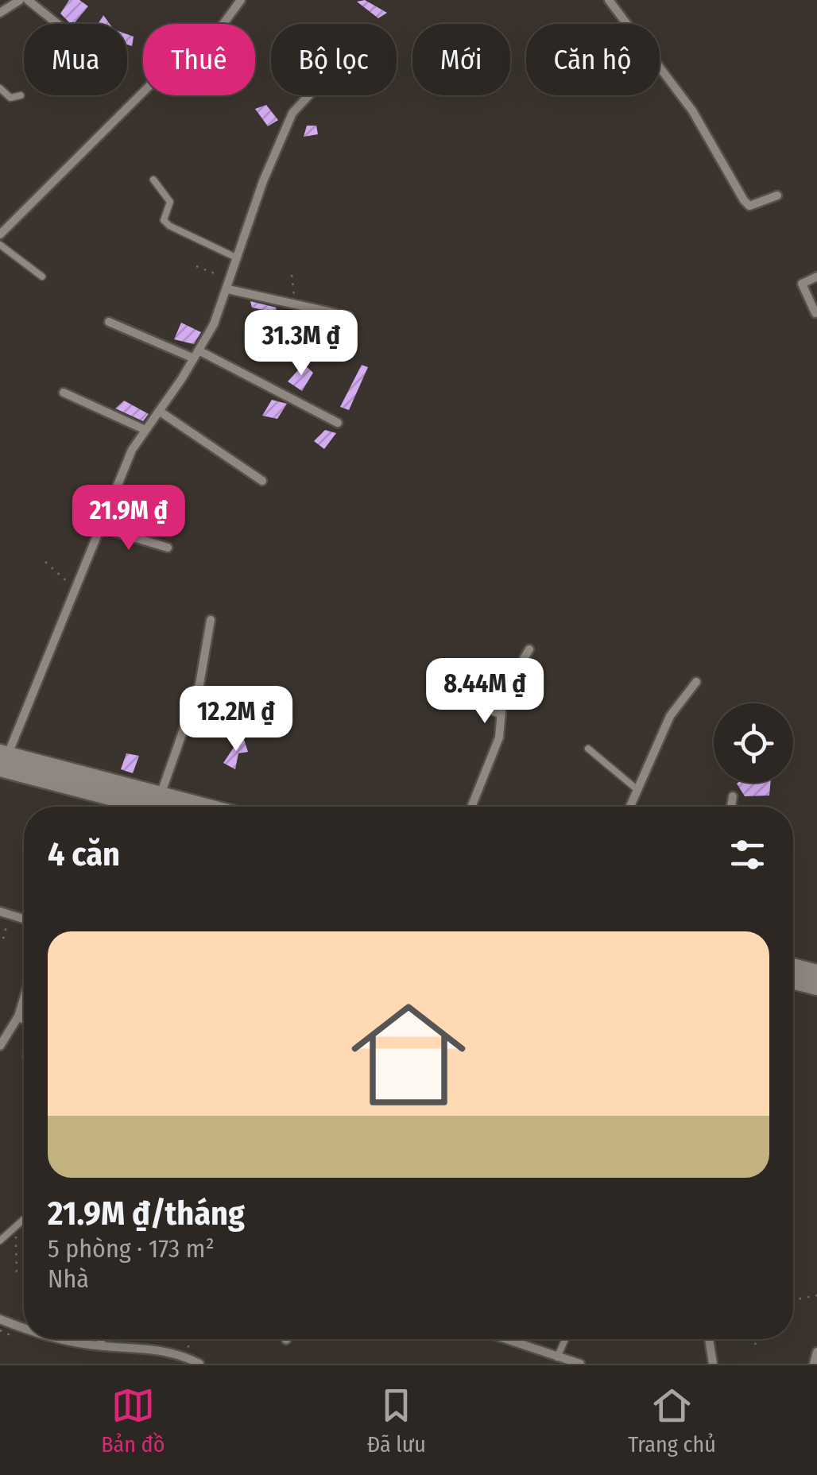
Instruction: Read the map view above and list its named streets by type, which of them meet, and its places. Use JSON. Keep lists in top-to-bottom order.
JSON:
{
  "page": {
    "chip": [
      "Mua",
      "Thuê",
      "Bộ lọc",
      "Mới",
      "Căn hộ"
    ],
    "price": [
      "31.3M ₫",
      "21.9M ₫",
      "8.44M ₫",
      "12.2M ₫"
    ],
    "heading": "4 căn",
    "list": [
      {
        "name": "21.9M ₫/tháng",
        "note": "5 phòng · 173 m² · Nhà"
      }
    ],
    "tabs": ["Bản đồ", "Đã lưu", "Trang chủ"]
  }
}
